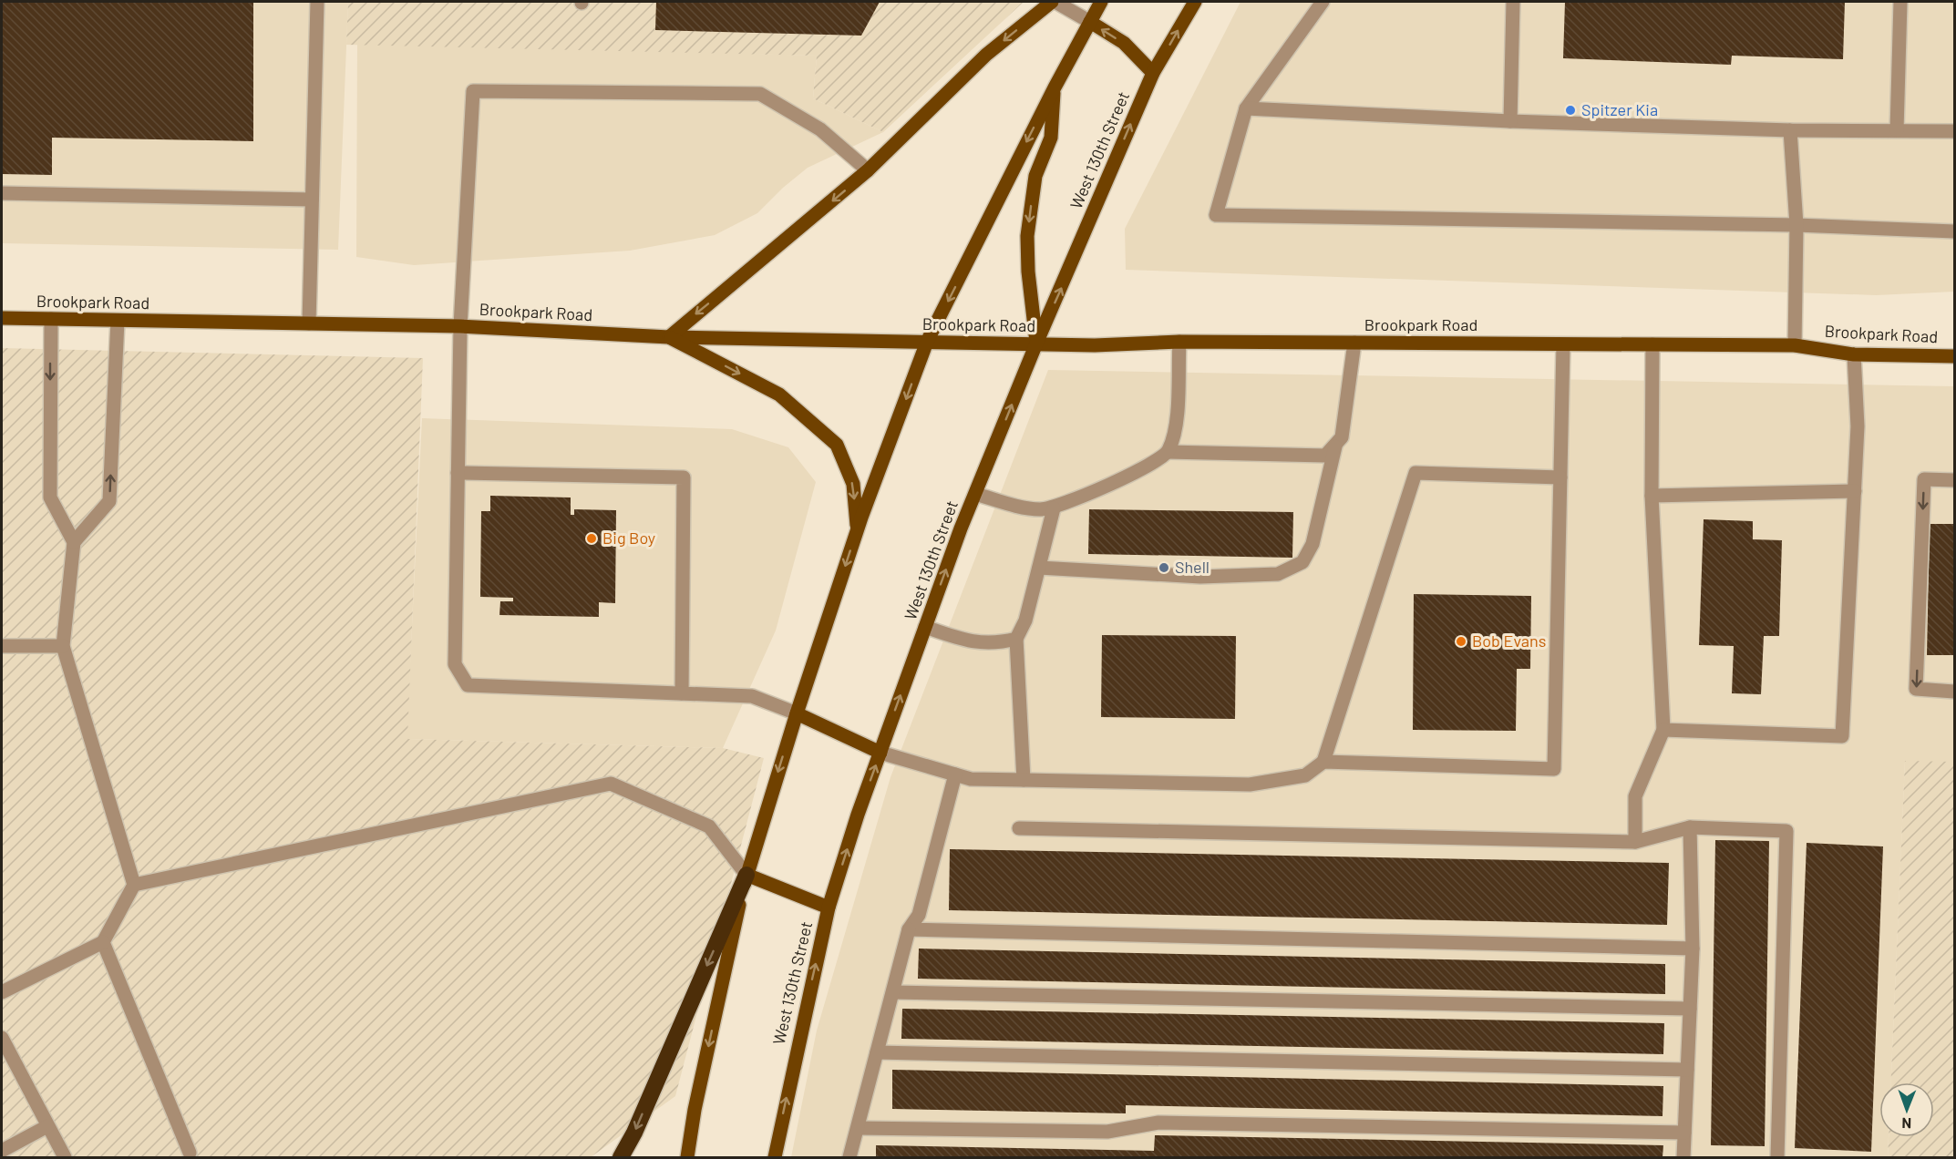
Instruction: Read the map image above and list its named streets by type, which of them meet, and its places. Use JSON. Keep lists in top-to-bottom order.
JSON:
{
  "streets": {
    "main road": ["West 130th Street", "Brookpark Road"]
  },
  "crossings": [
    ["West 130th Street", "Brookpark Road"]
  ],
  "places": [
    "Spitzer Kia",
    "Big Boy",
    "Shell",
    "Bob Evans"
  ],
  "north": "bottom"
}
